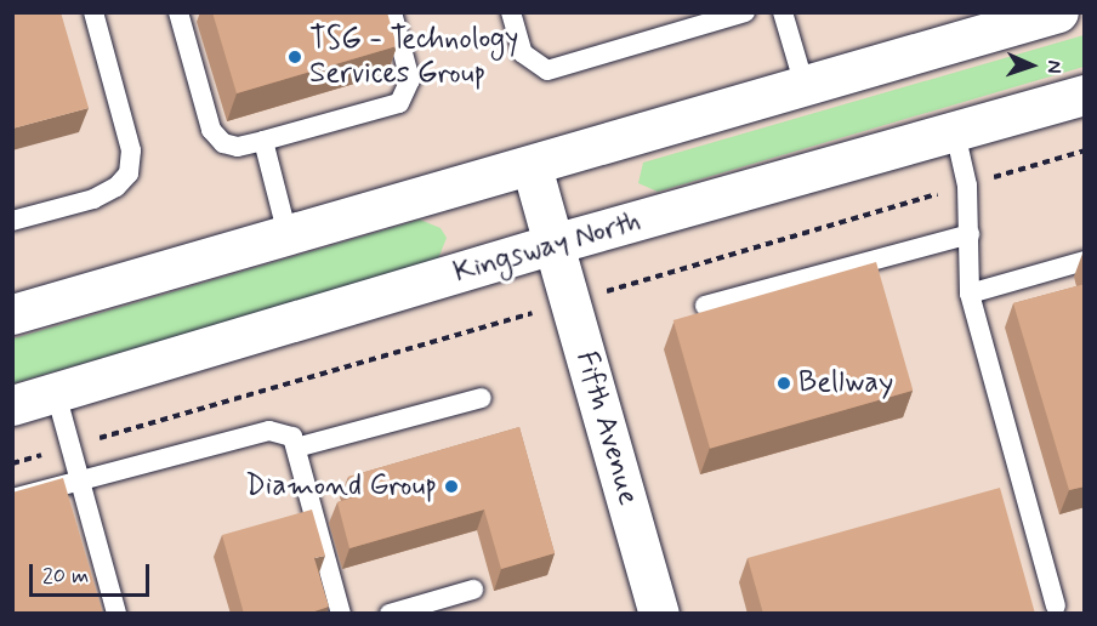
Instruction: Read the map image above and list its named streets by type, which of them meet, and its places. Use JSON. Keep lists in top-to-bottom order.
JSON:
{
  "streets": {
    "street": ["Kingsway North", "Fifth Avenue"]
  },
  "crossings": [
    ["Kingsway North", "Fifth Avenue"]
  ],
  "places": ["TSG - Technology Services Group", "Bellway", "Diamond Group"],
  "scale_bar": "20 m",
  "north": "right"
}
